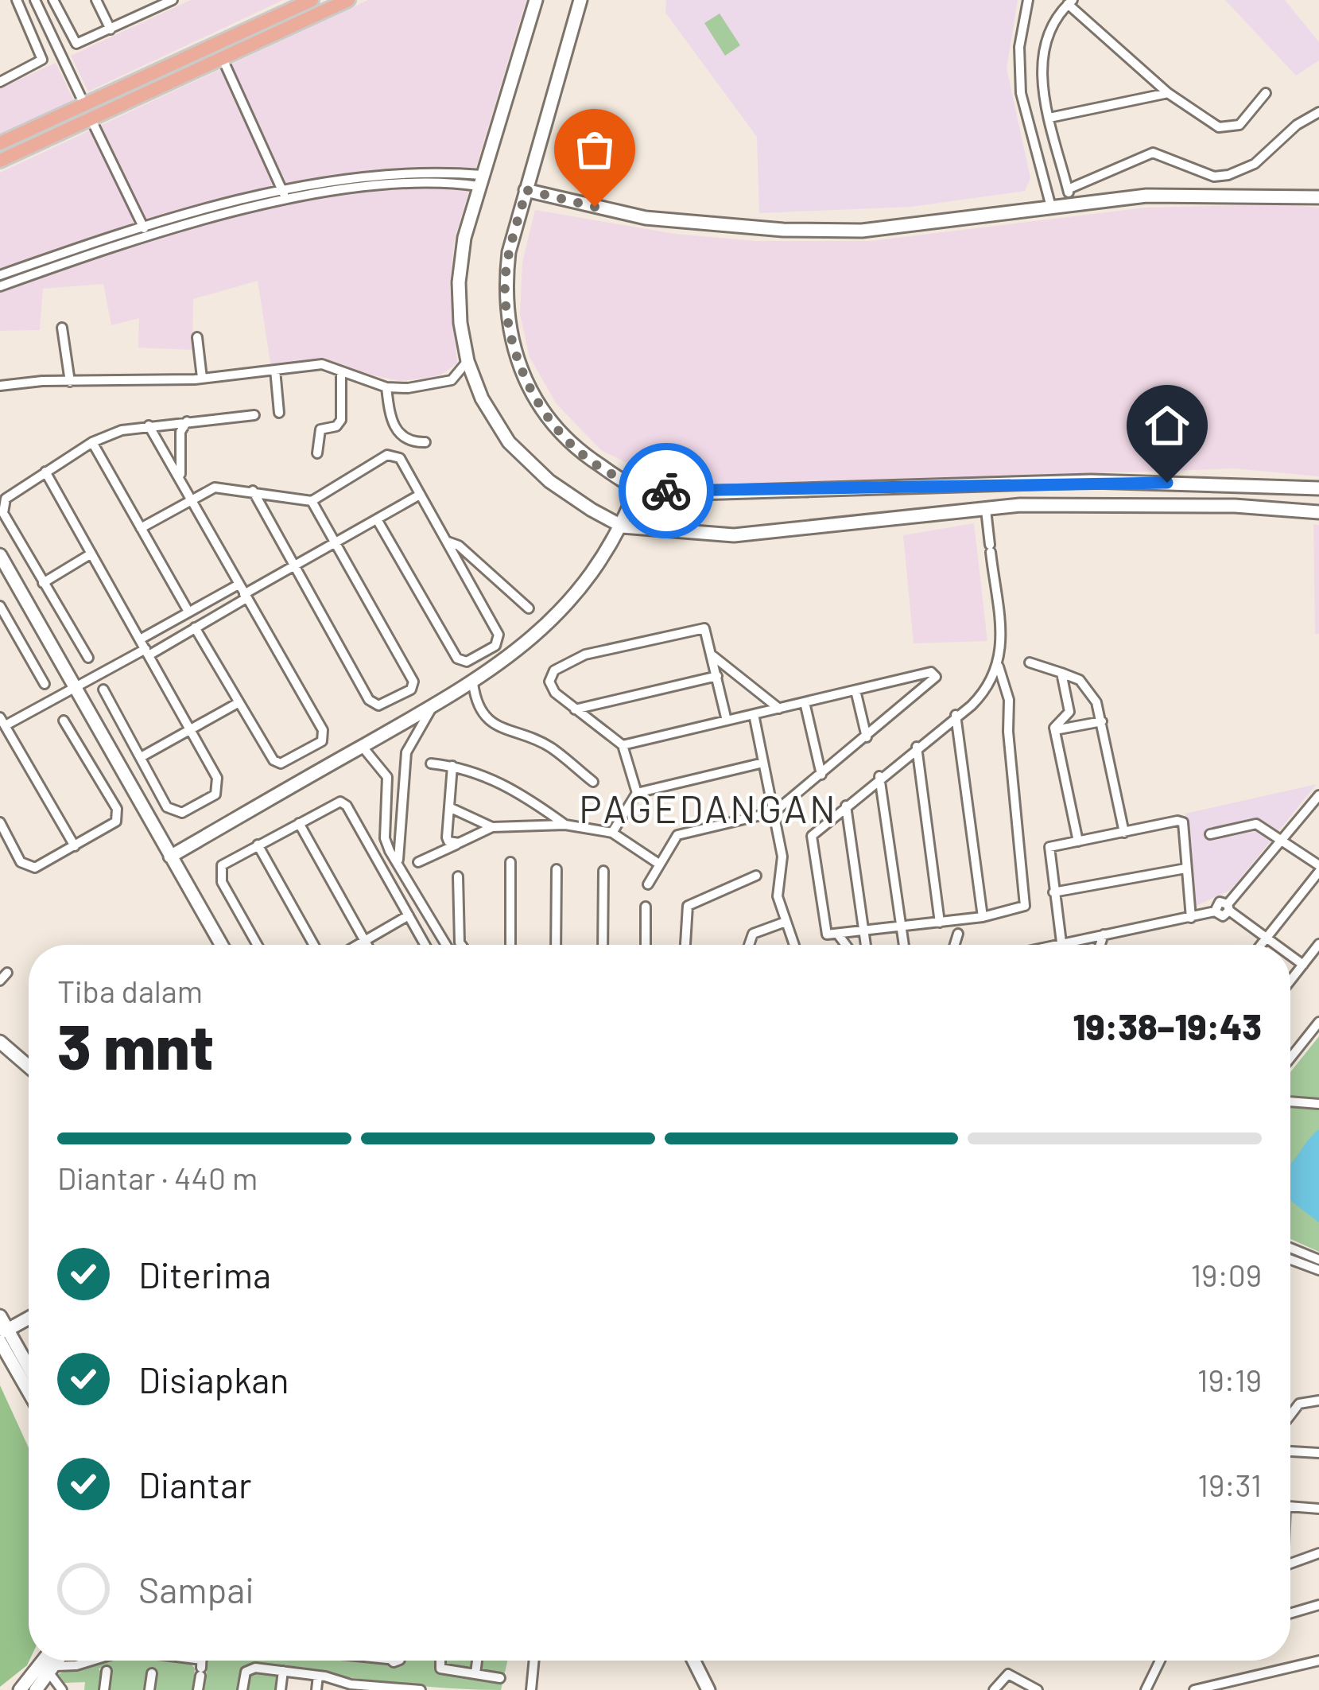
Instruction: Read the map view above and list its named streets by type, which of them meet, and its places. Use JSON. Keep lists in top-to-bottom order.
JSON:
{
  "districts": ["PAGEDANGAN"],
  "page": {
    "heading": ["3 mnt", "Tiba dalam", "19:38–19:43"],
    "bar": "Diantar · 440 m",
    "list": [
      ["Diterima", "19:09"],
      ["Disiapkan", "19:19"],
      ["Diantar", "19:31"],
      "Sampai"
    ]
  }
}
